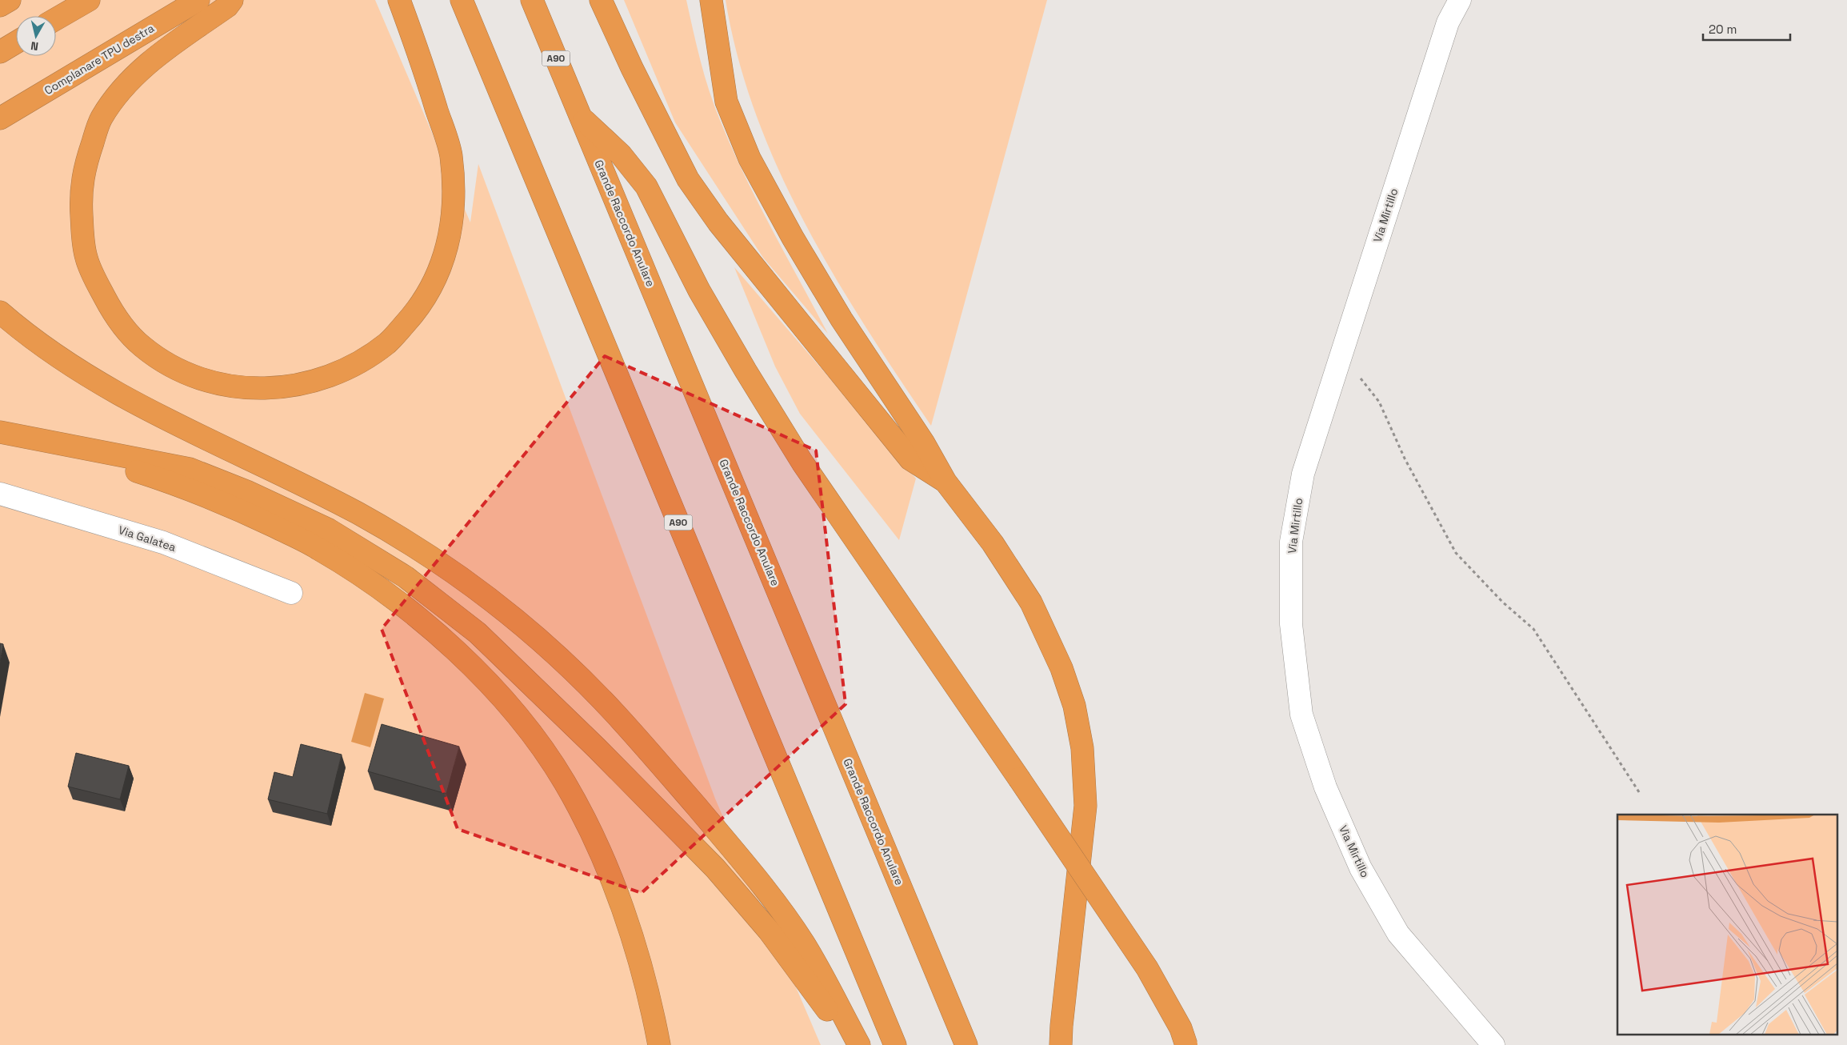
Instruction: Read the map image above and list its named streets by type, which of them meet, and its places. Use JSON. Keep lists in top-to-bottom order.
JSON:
{
  "streets": {
    "highway": ["A90", "Complanare TPU destra", "Grande Raccordo Anulare"],
    "street": ["Via Mirtillo", "Via Galatea"]
  },
  "scale_bar": "20 m",
  "north": "bottom"
}
